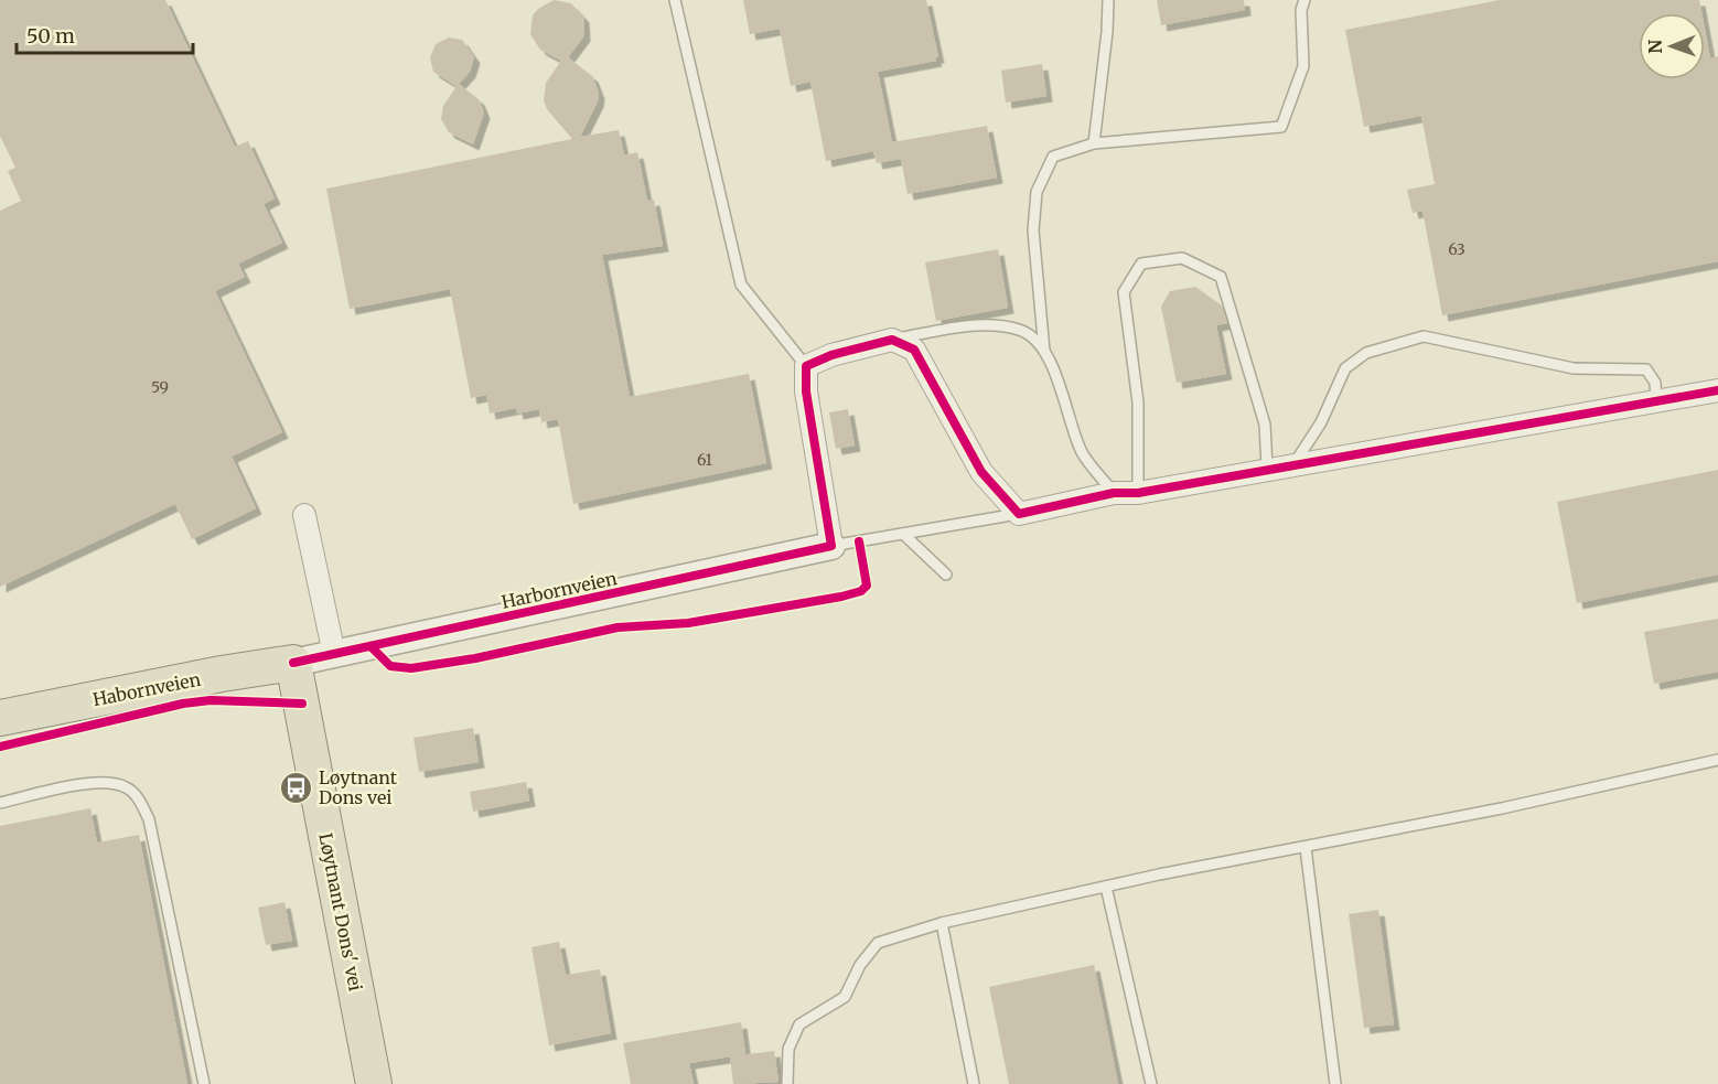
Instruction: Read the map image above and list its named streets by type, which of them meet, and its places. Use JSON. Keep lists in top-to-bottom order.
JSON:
{
  "streets": {
    "highway": ["Habornveien", "Løytnant Dons' vei"],
    "street": ["Harbornveien"]
  },
  "crossings": [
    ["Harbornveien", "Habornveien"],
    ["Harbornveien", "Løytnant Dons' vei"],
    ["Habornveien", "Løytnant Dons' vei"]
  ],
  "places": {
    "bus stop": ["Løytnant Dons vei"]
  },
  "house_numbers": ["63", "59", "61"],
  "scale_bar": "50 m",
  "north": "left"
}
